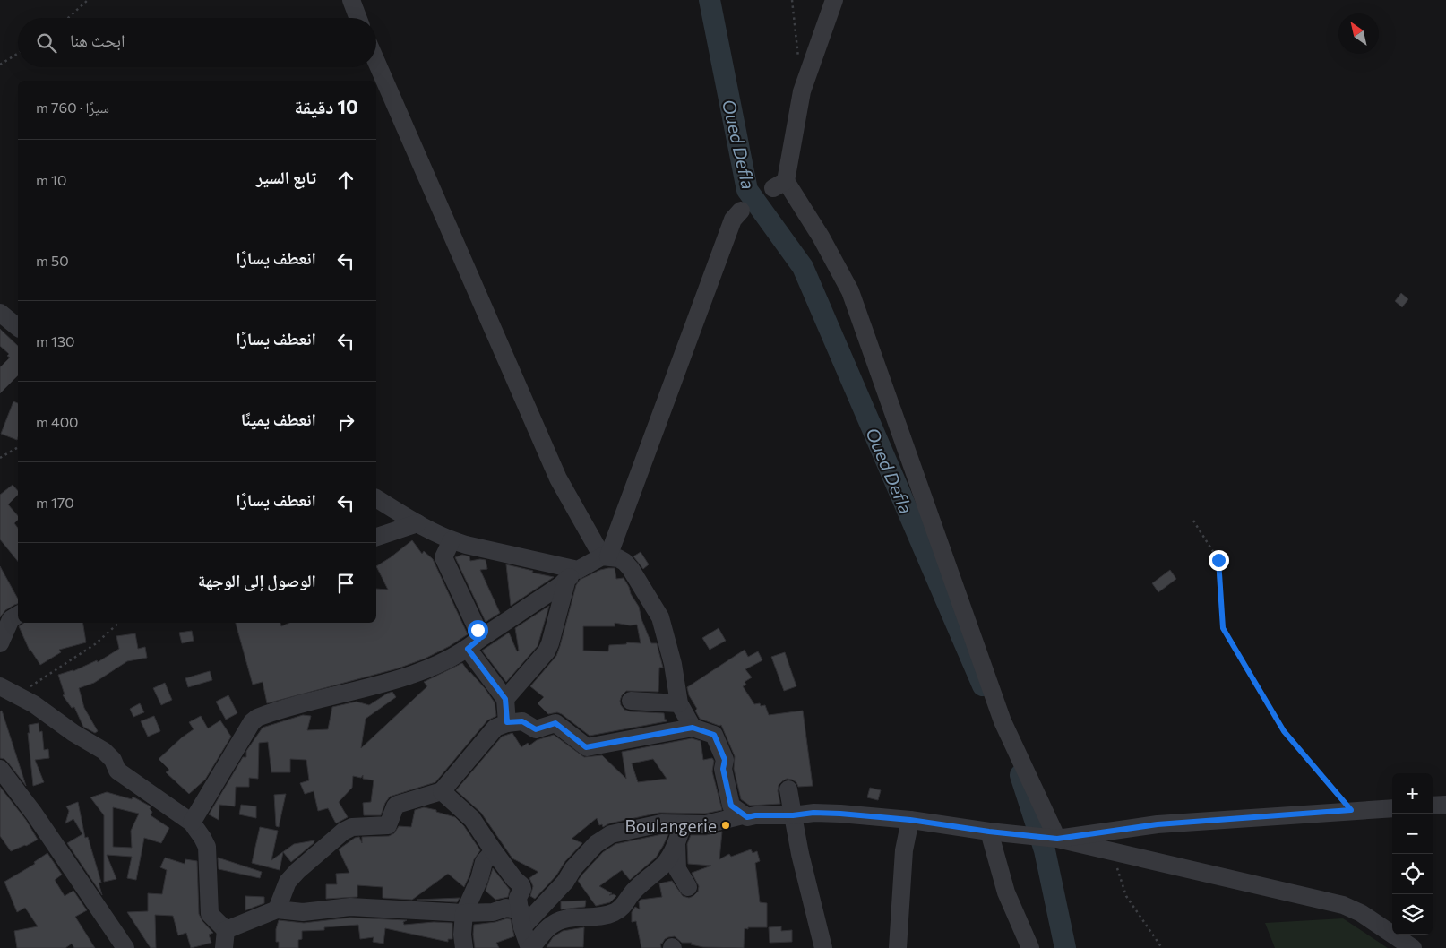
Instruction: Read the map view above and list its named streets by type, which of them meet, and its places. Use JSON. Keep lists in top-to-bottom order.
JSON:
{
  "water": ["Oued Defla"],
  "places": ["Boulangerie"],
  "north": "top left",
  "page": {
    "search": "ابحث هنا",
    "heading": ["10 دقيقة", "سيرًا · 760 m"],
    "list": [
      ["تابع السير", "10 m"],
      ["انعطف يسارًا", "50 m"],
      ["انعطف يسارًا", "130 m"],
      ["انعطف يمينًا", "400 m"],
      ["انعطف يسارًا", "170 m"],
      "الوصول إلى الوجهة"
    ],
    "map_buttons": ["+", "−"]
  }
}
